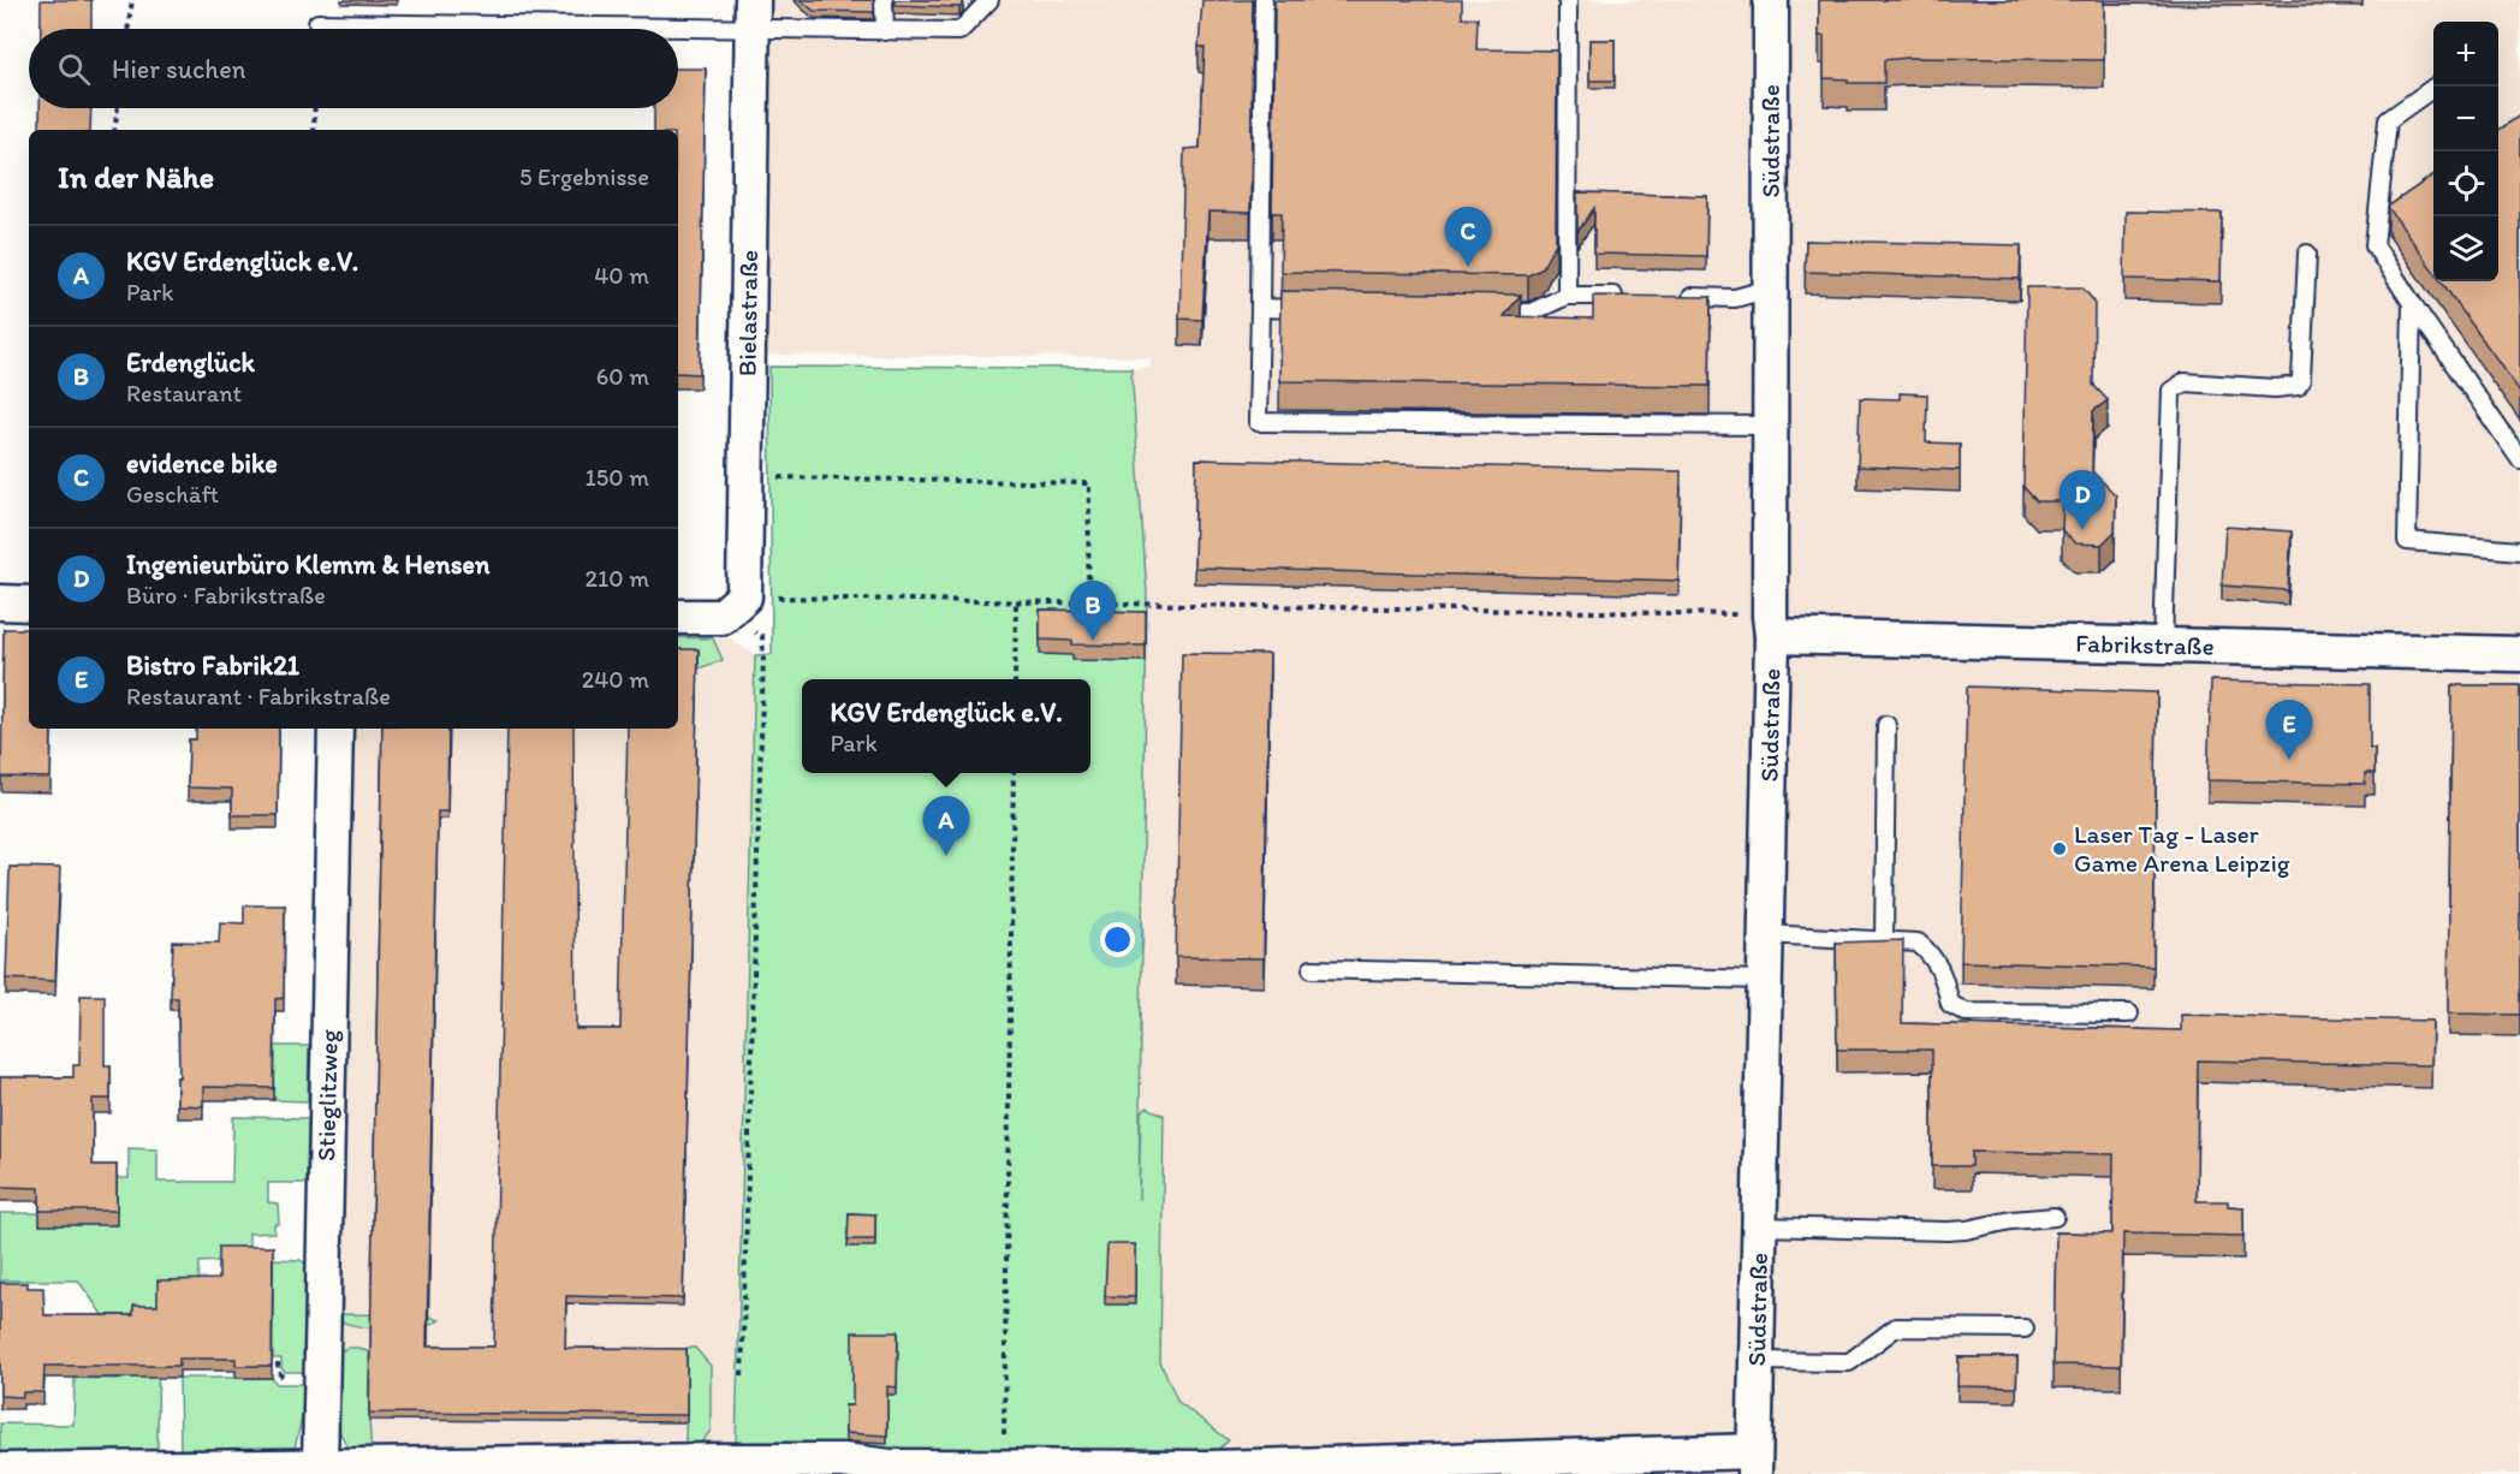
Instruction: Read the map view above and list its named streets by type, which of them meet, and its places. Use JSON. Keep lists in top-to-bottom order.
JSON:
{
  "streets": {
    "street": [
      "Südstraße",
      "Bielastraße",
      "Fabrikstraße",
      "Stieglitzweg"
    ]
  },
  "crossings": [
    ["Südstraße", "Fabrikstraße"]
  ],
  "places": ["Laser Tag - Laser Game Arena Leipzig"],
  "page": {
    "map_buttons": ["+", "−"],
    "search": "Hier suchen",
    "heading": ["In der Nähe", "5 Ergebnisse"],
    "pins": [
      "C",
      "D",
      "B",
      "E",
      "A"
    ],
    "list": [
      {
        "mark": "A",
        "name": "KGV Erdenglück e.V.",
        "note": "Park",
        "value": "40 m"
      },
      {
        "mark": "B",
        "name": "Erdenglück",
        "note": "Restaurant",
        "value": "60 m"
      },
      {
        "mark": "C",
        "name": "evidence bike",
        "note": "Geschäft",
        "value": "150 m"
      },
      {
        "mark": "D",
        "name": "Ingenieurbüro Klemm & Hensen",
        "note": "Büro · Fabrikstraße",
        "value": "210 m"
      },
      {
        "mark": "E",
        "name": "Bistro Fabrik21",
        "note": "Restaurant · Fabrikstraße",
        "value": "240 m"
      }
    ],
    "popup": ["KGV Erdenglück e.V.", "Park"]
  }
}
